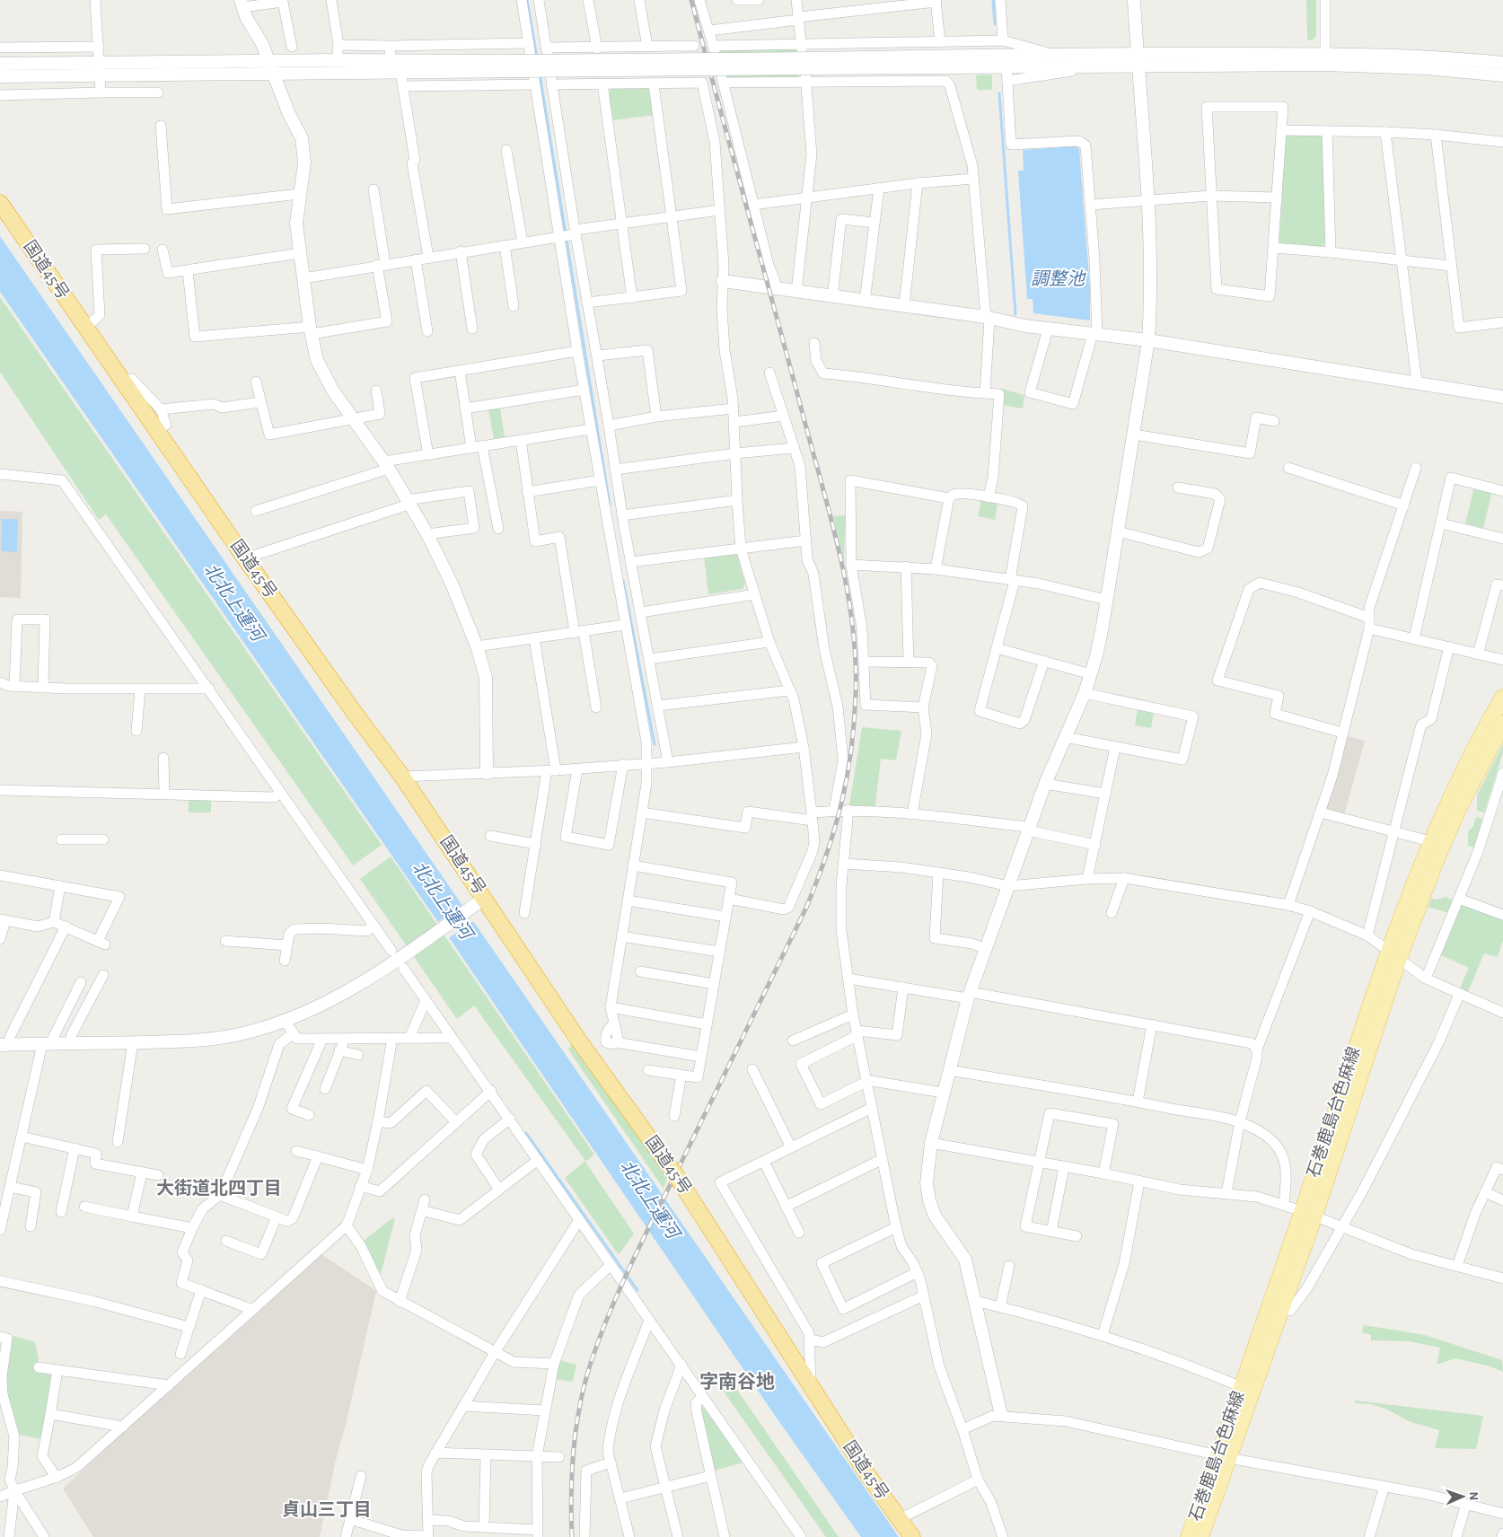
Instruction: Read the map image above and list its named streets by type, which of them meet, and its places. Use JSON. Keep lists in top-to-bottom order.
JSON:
{
  "streets": {
    "highway": ["国道45号"],
    "main road": ["石巻鹿島台色麻線"]
  },
  "districts": ["大街道北四丁目", "字南谷地", "貞山三丁目"],
  "water": ["調整池", "北北上運河"],
  "north": "right"
}
